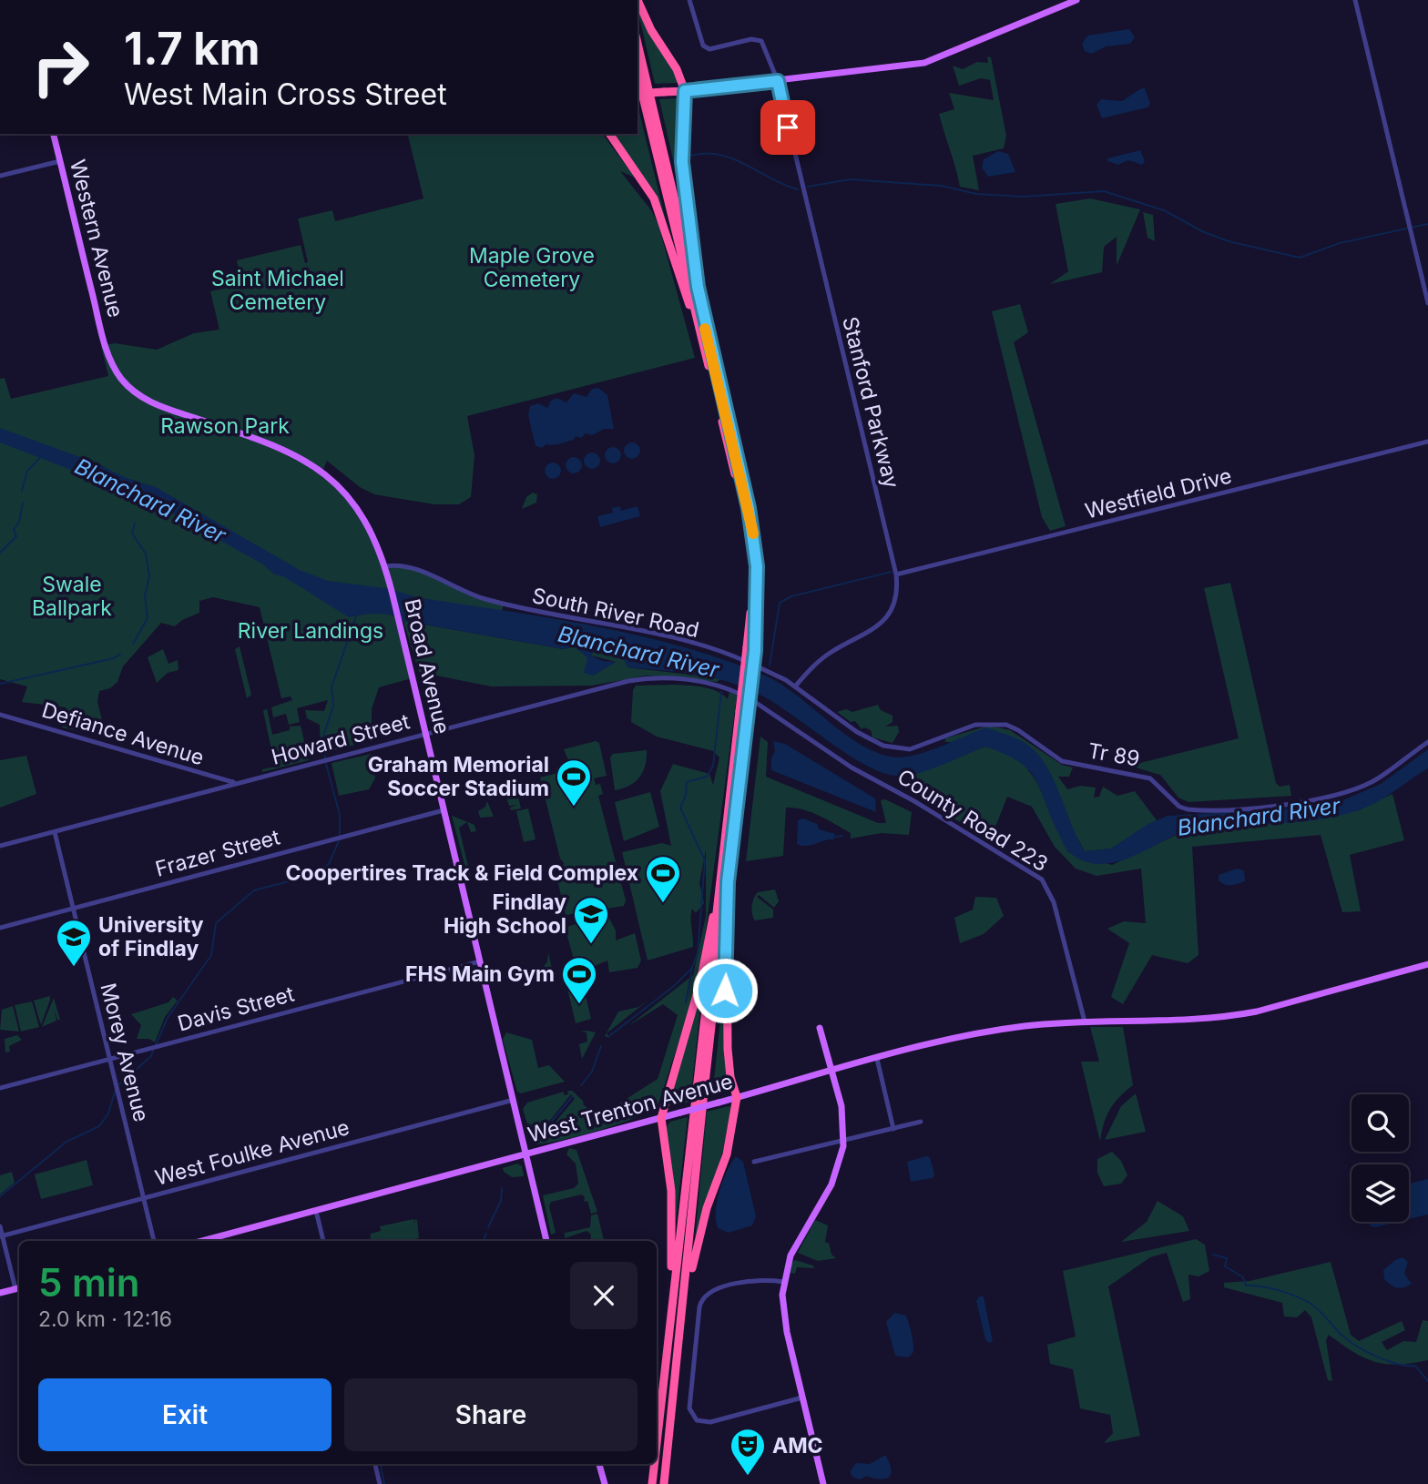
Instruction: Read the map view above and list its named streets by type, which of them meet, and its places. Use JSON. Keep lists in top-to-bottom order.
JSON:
{
  "streets": {
    "main road": ["Western Avenue", "Broad Avenue", "West Trenton Avenue"],
    "street": [
      "Stanford Parkway",
      "Westfield Drive",
      "South River Road",
      "Defiance Avenue",
      "Howard Street",
      "Tr 89",
      "County Road 223",
      "Frazer Street",
      "Davis Street",
      "Morey Avenue",
      "West Foulke Avenue"
    ]
  },
  "crossings": [
    ["Western Avenue", "Broad Avenue"],
    ["Stanford Parkway", "Westfield Drive"],
    ["Stanford Parkway", "South River Road"],
    ["South River Road", "Broad Avenue"],
    ["South River Road", "Tr 89"],
    ["Broad Avenue", "Howard Street"],
    ["Broad Avenue", "Frazer Street"],
    ["Broad Avenue", "Davis Street"],
    ["Broad Avenue", "West Trenton Avenue"],
    ["Broad Avenue", "West Foulke Avenue"],
    ["Defiance Avenue", "Howard Street"],
    ["Howard Street", "County Road 223"],
    ["Howard Street", "Morey Avenue"],
    ["County Road 223", "West Trenton Avenue"],
    ["Frazer Street", "Morey Avenue"],
    ["Davis Street", "Morey Avenue"],
    ["Morey Avenue", "West Foulke Avenue"]
  ],
  "water": ["Blanchard River"],
  "parks": [
    "Maple Grove Cemetery",
    "Saint Michael Cemetery",
    "Rawson Park",
    "Swale Ballpark",
    "River Landings"
  ],
  "places": {
    "sports": ["Graham Memorial Soccer Stadium", "Coopertires Track & Field Complex", "FHS Main Gym"],
    "school or university": ["Findlay High School", "University of Findlay"],
    "theatre": ["AMC"]
  },
  "page": {
    "turn": ["1.7 km", "West Main Cross Street"],
    "heading": ["5 min", "2.0 km · 12:16"],
    "buttons": ["Exit", "Share"]
  }
}
